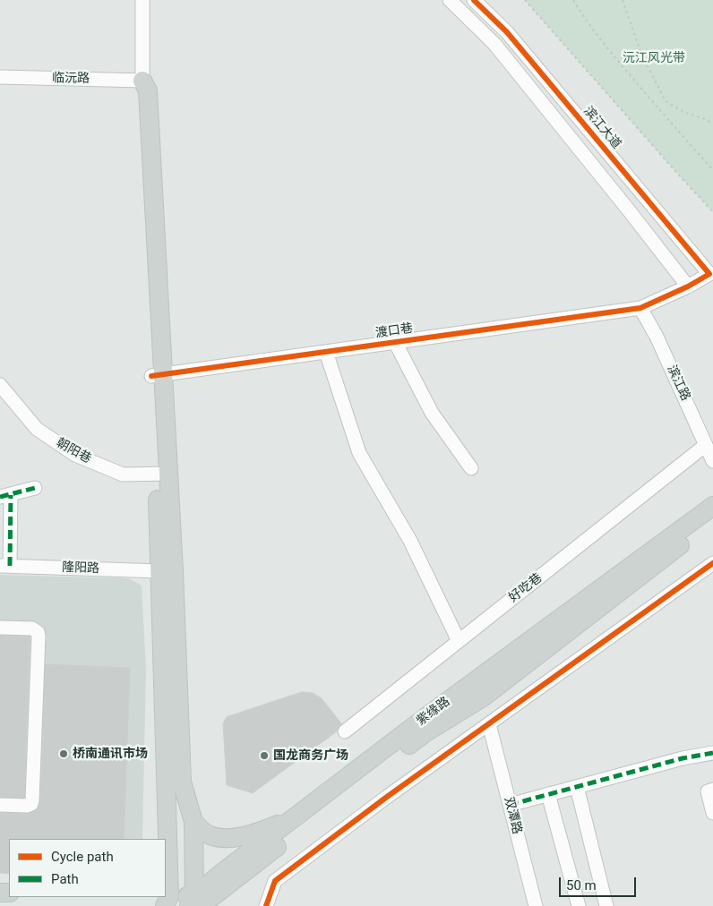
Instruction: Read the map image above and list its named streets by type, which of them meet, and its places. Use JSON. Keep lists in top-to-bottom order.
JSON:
{
  "streets": {
    "main road": ["紫缘路"],
    "street": [
      "临沅路",
      "滨江大道",
      "渡口巷",
      "滨江路",
      "朝阳巷",
      "隆阳路",
      "好吃巷",
      "双潭路"
    ]
  },
  "crossings": [
    ["滨江大道", "渡口巷"],
    ["渡口巷", "滨江路"],
    ["滨江路", "好吃巷"]
  ],
  "parks": ["沅江风光带"],
  "places": ["桥南通讯市场", "国龙商务广场"],
  "legend": ["Cycle path", "Path"],
  "scale_bar": "50 m"
}
